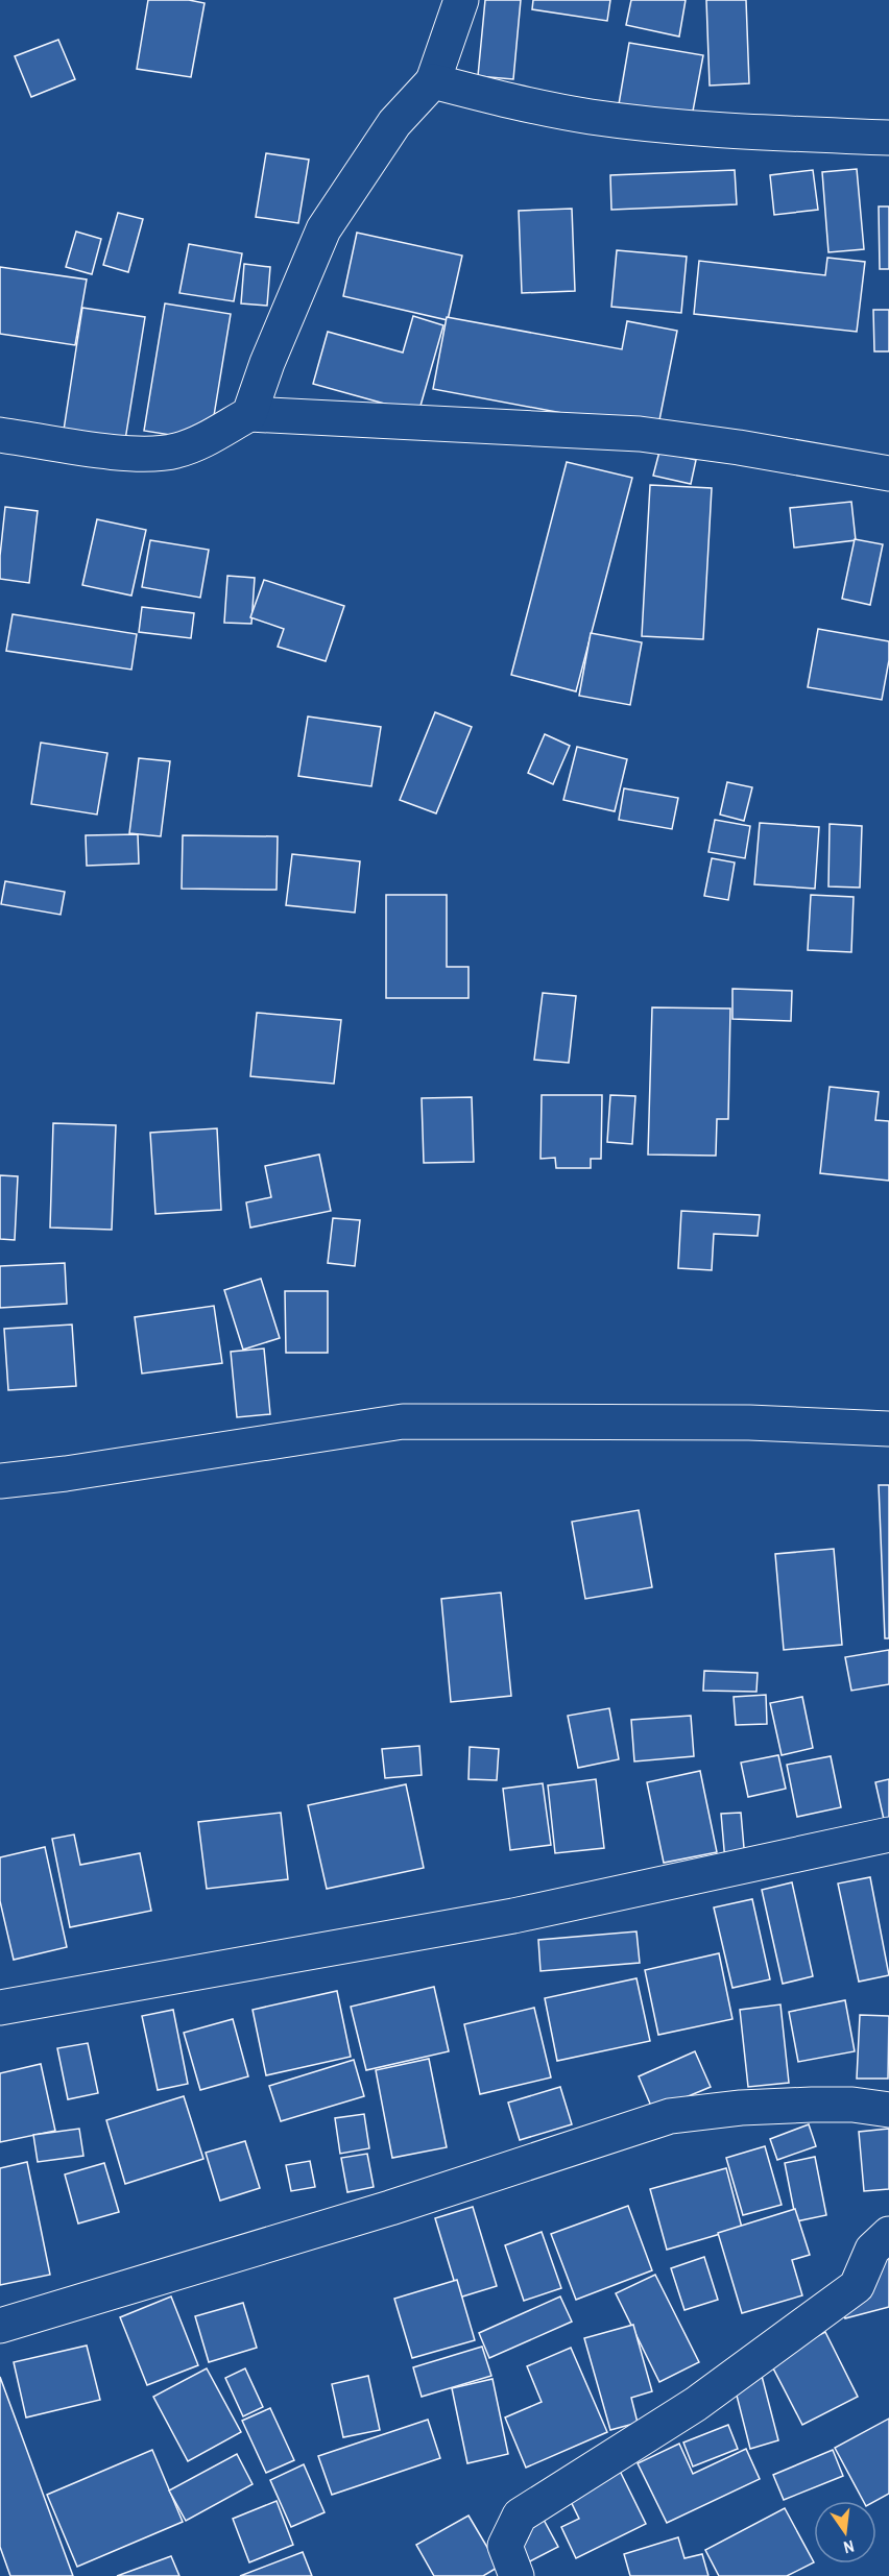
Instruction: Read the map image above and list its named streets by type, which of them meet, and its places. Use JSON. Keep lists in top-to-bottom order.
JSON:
{
  "north": "bottom"
}
